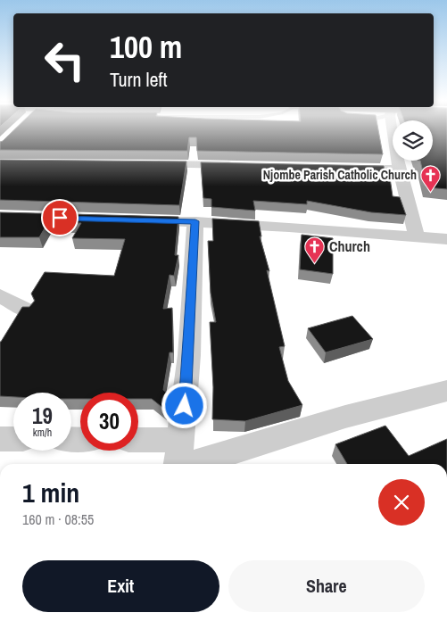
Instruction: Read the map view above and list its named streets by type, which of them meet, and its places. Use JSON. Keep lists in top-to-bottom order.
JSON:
{
  "places": {
    "church": ["Njombe Parish Catholic Church", "Church"]
  },
  "page": {
    "turn": ["100 m", "Turn left"],
    "speed": "19 km/h",
    "limit": "30",
    "heading": ["1 min", "160 m · 08:55"],
    "buttons": ["Exit", "Share"]
  }
}
